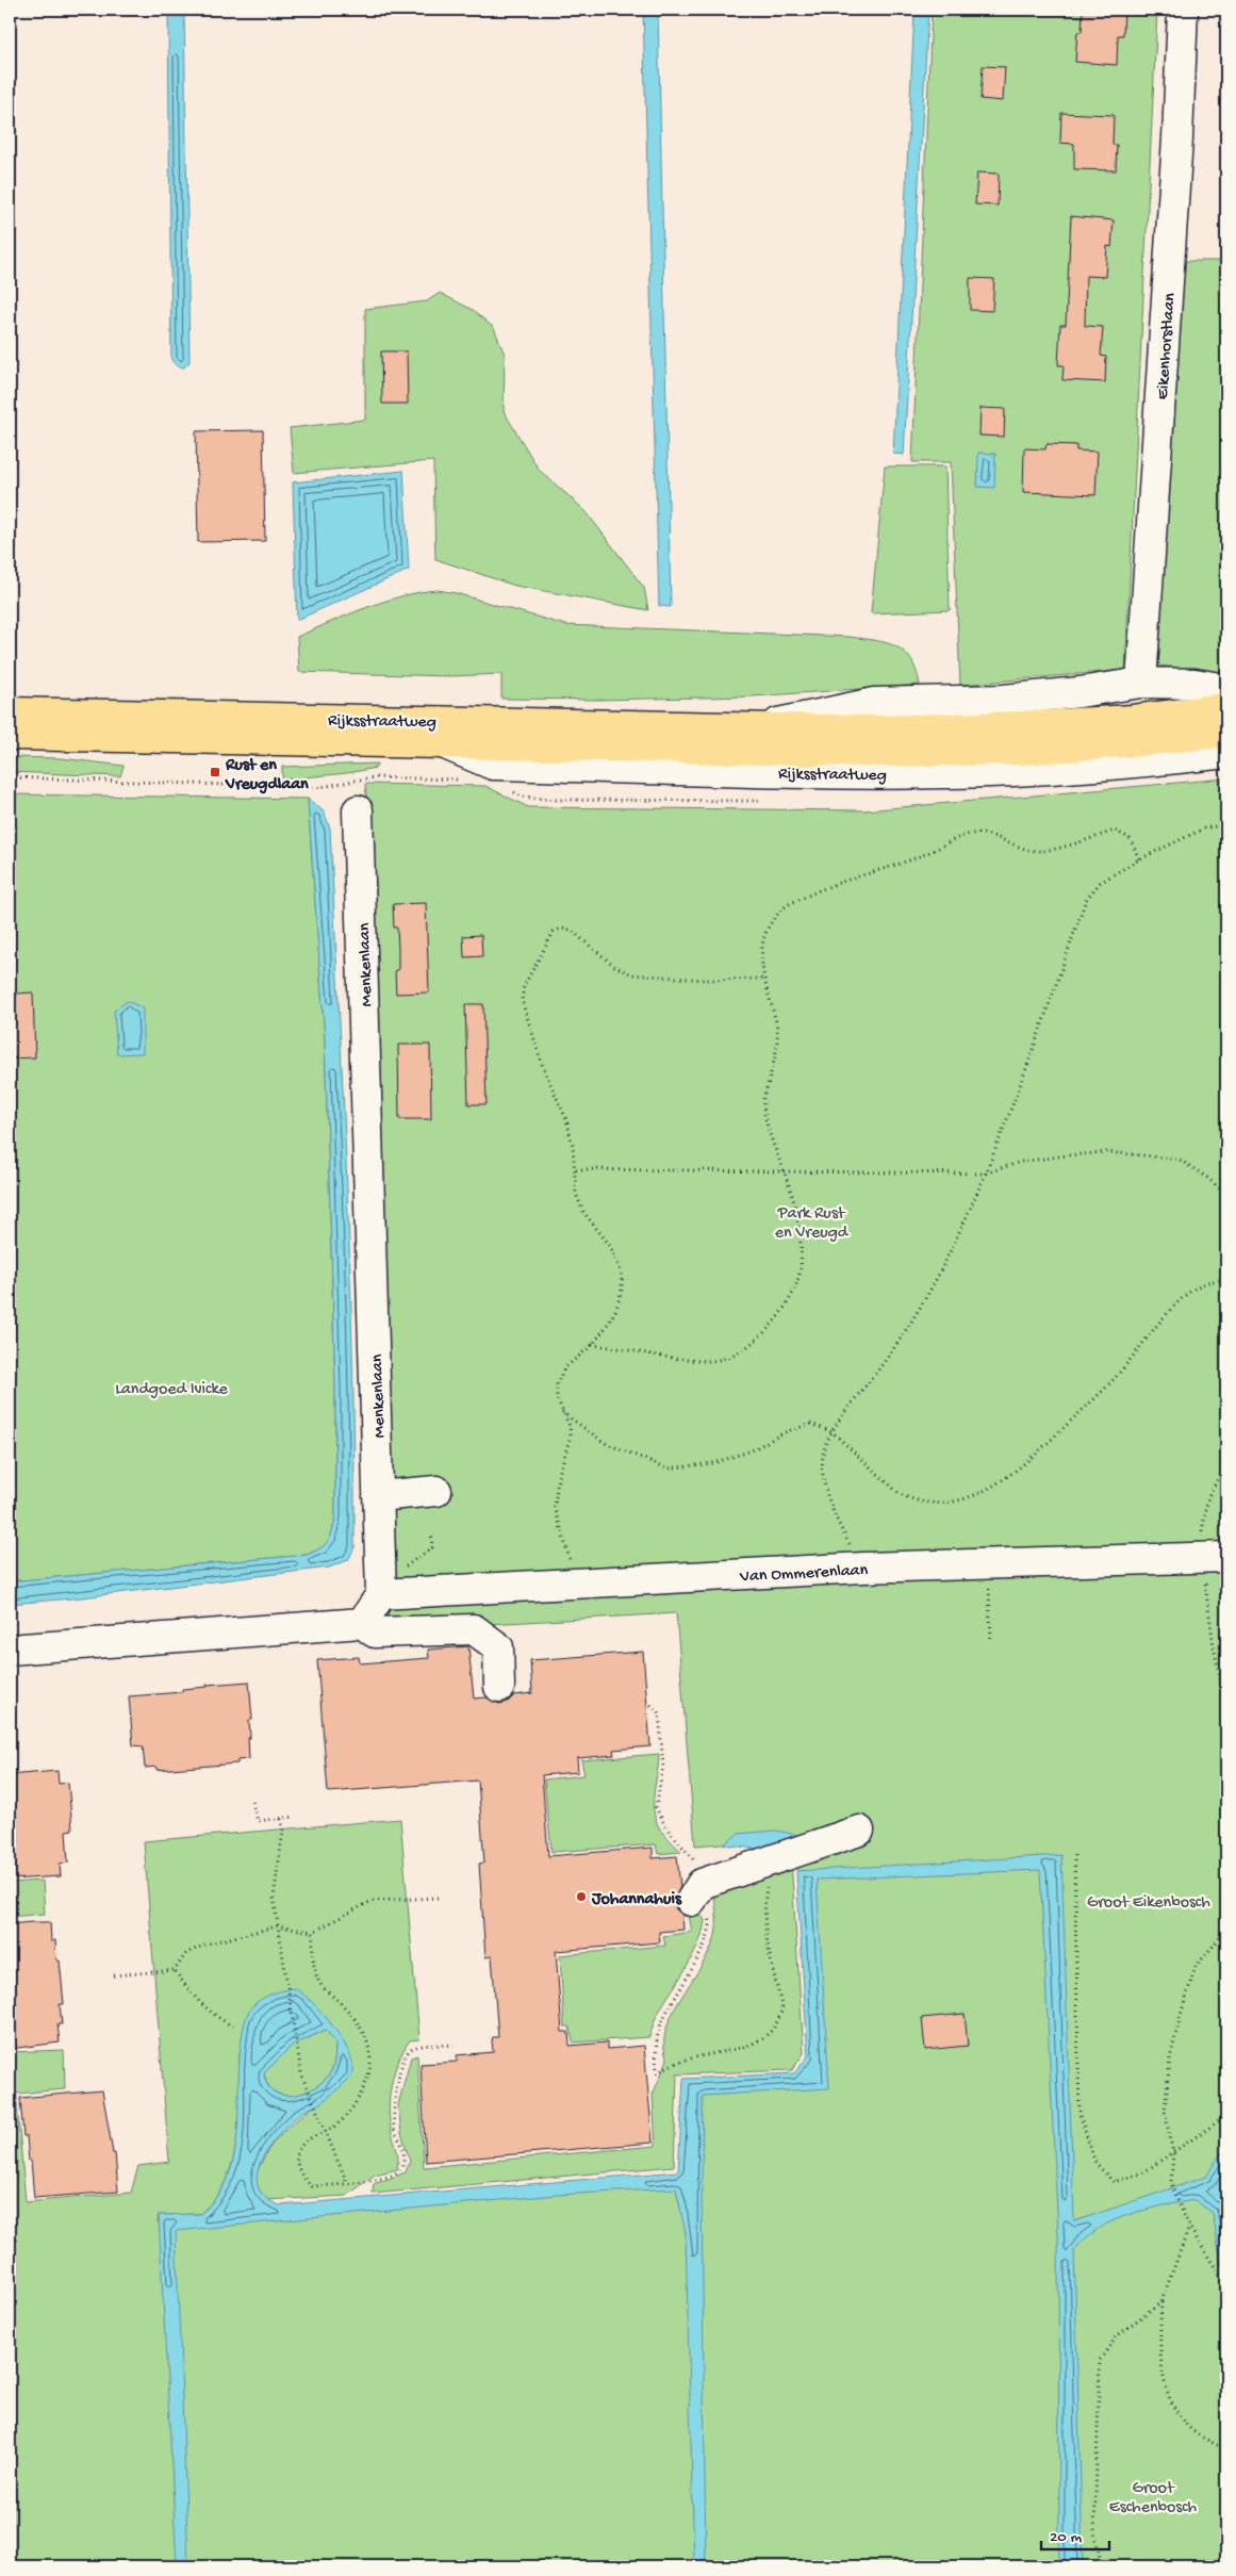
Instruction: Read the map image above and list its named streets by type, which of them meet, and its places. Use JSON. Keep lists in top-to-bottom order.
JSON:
{
  "streets": {
    "main road": ["Rijksstraatweg"],
    "street": ["Eikenhorstlaan", "Menkenlaan", "Van Ommerenlaan"]
  },
  "crossings": [
    ["Eikenhorstlaan", "Rijksstraatweg"],
    ["Menkenlaan", "Van Ommerenlaan"]
  ],
  "parks": [
    "Park Rust en Vreugd",
    "Landgoed Ivicke",
    "Groot Eikenbosch",
    "Groot Eschenbosch"
  ],
  "places": {
    "transit": ["Rust en Vreugdlaan"],
    "other": ["Johannahuis"]
  },
  "scale_bar": "20 m"
}
